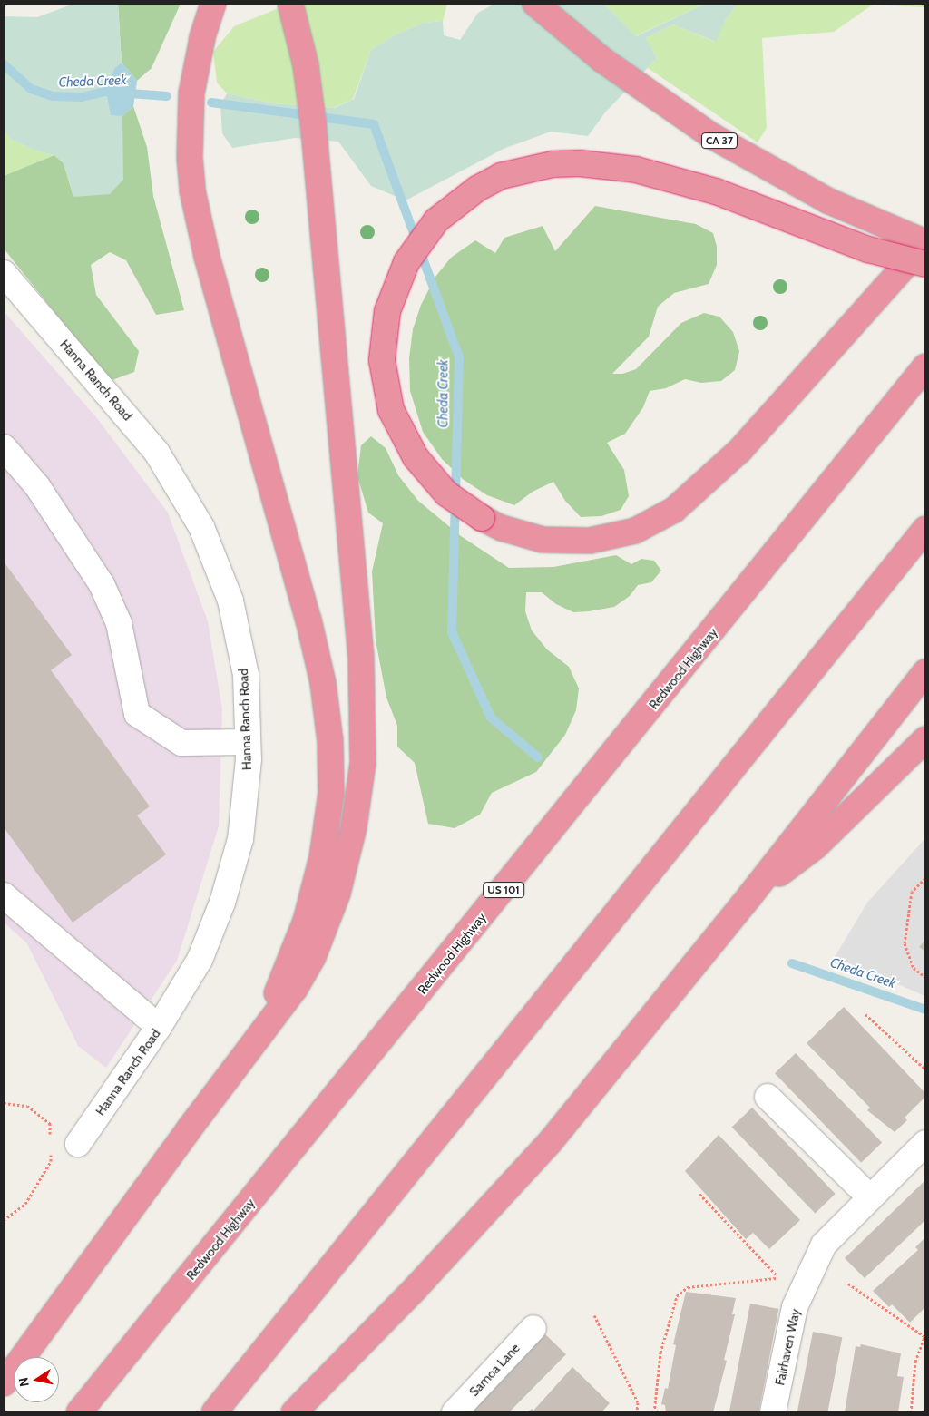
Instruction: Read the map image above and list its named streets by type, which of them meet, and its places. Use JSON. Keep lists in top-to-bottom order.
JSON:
{
  "streets": {
    "highway": ["CA 37", "Redwood Highway", "US 101"],
    "street": ["Hanna Ranch Road", "Fairhaven Way", "Samoa Lane"]
  },
  "water": ["Cheda Creek"],
  "north": "left"
}
